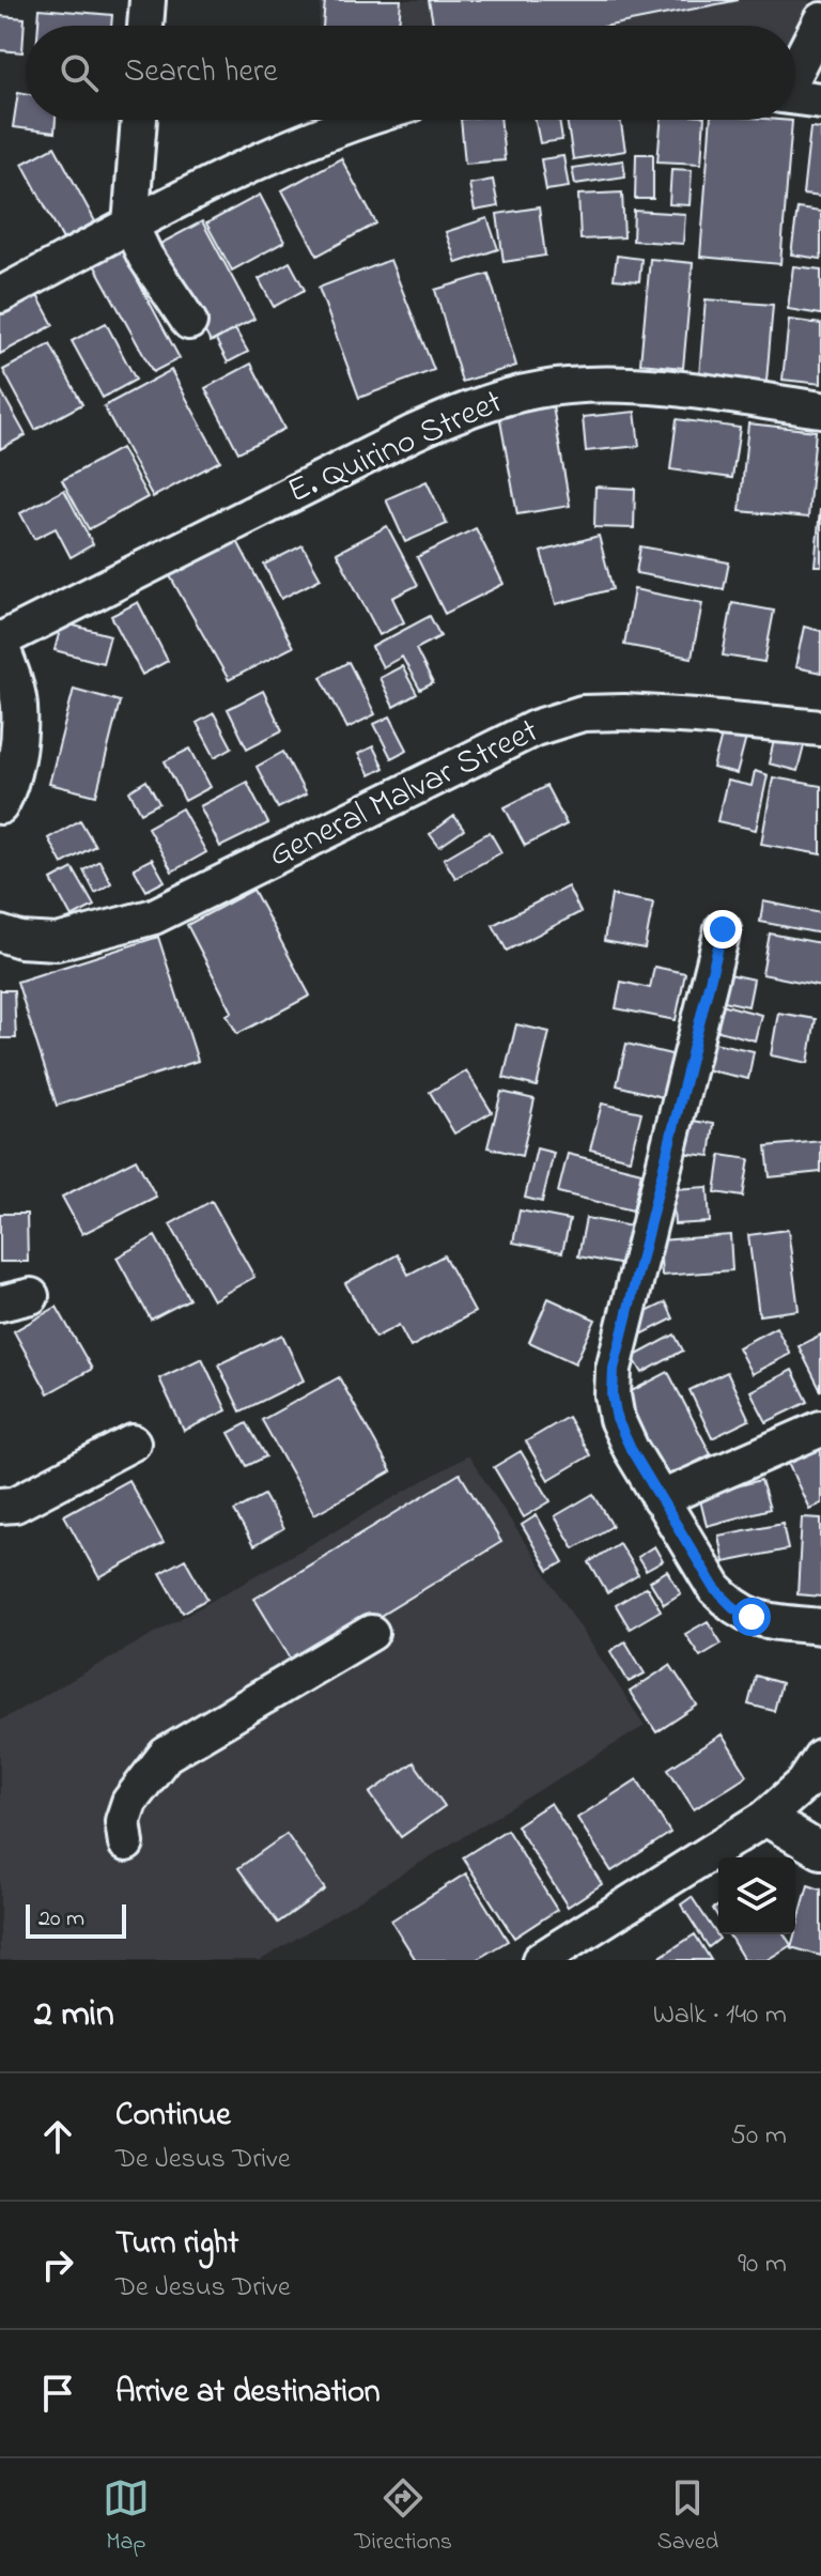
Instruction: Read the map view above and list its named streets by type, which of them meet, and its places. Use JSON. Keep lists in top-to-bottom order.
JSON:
{
  "streets": {
    "street": ["E. Quirino Street", "General Malvar Street"]
  },
  "scale_bar": "20 m",
  "page": {
    "search": "Search here",
    "scale": "20 m",
    "heading": ["2 min", "Walk · 140 m"],
    "list": [
      ["Continue", "De Jesus Drive", "50 m"],
      ["Turn right", "De Jesus Drive", "90 m"],
      "Arrive at destination"
    ],
    "nav": ["Map", "Directions", "Saved"]
  }
}
